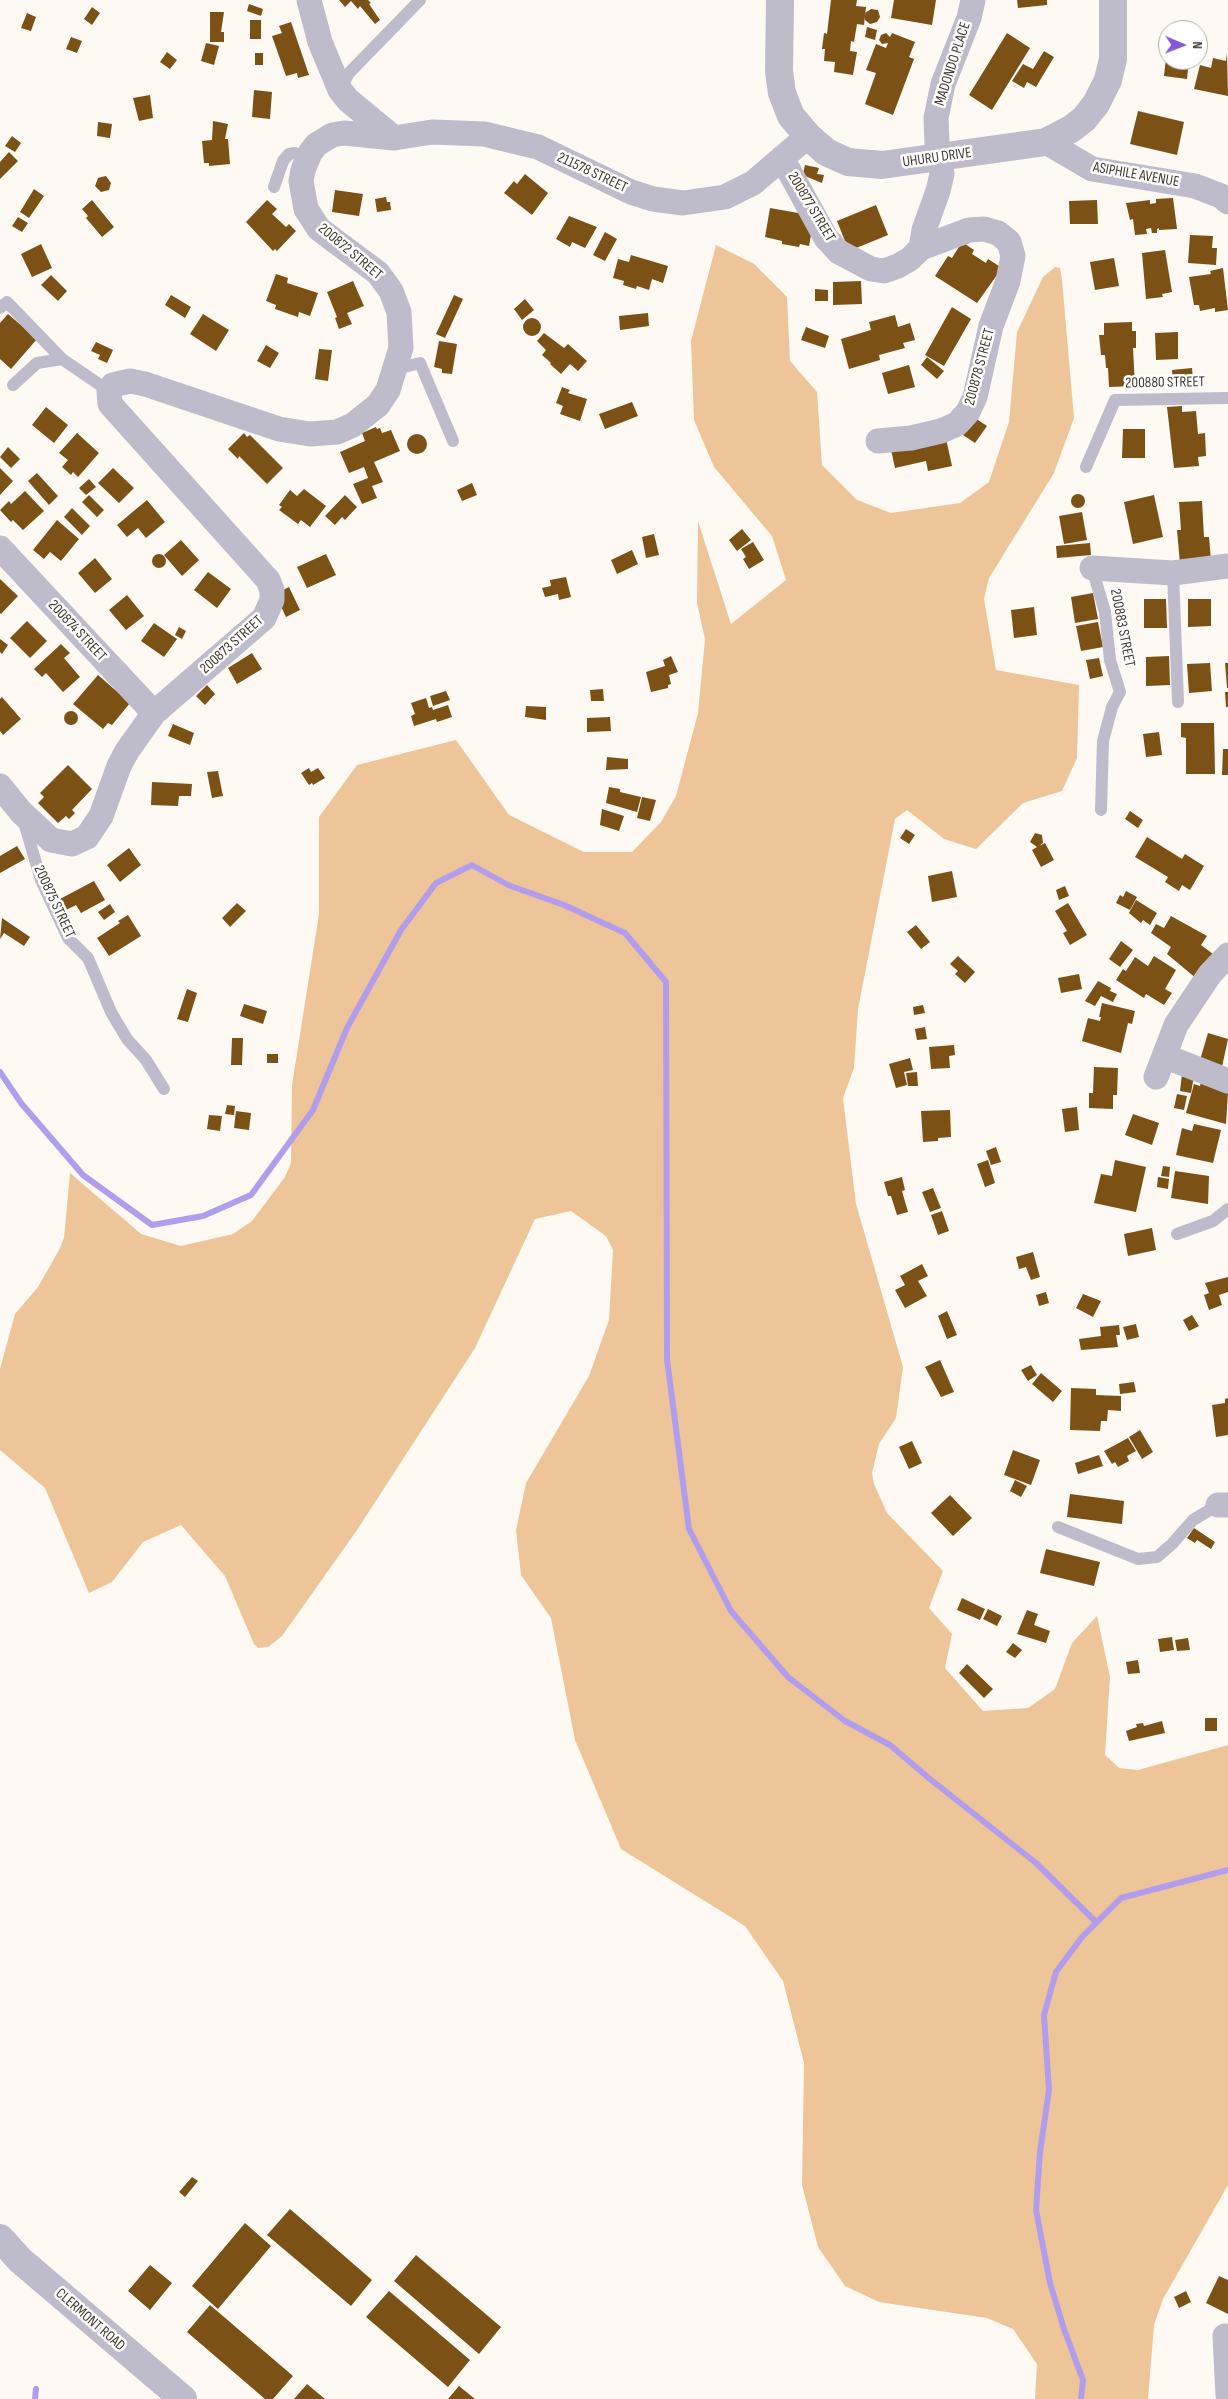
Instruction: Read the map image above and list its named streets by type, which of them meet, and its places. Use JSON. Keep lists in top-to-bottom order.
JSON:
{
  "streets": {
    "street": [
      "MADONDO PLACE",
      "UHURU DRIVE",
      "211578 STREET",
      "ASIPHILE AVENUE",
      "200877 STREET",
      "200872 STREET",
      "200878 STREET",
      "200874 STREET",
      "200873 STREET",
      "200875 STREET",
      "CLERMONT ROAD"
    ],
    "lane": ["200880 STREET", "200883 STREET"]
  },
  "crossings": [
    ["MADONDO PLACE", "UHURU DRIVE"],
    ["UHURU DRIVE", "211578 STREET"],
    ["UHURU DRIVE", "ASIPHILE AVENUE"],
    ["211578 STREET", "200877 STREET"],
    ["211578 STREET", "200872 STREET"],
    ["200877 STREET", "200878 STREET"],
    ["200872 STREET", "200873 STREET"],
    ["200874 STREET", "200873 STREET"],
    ["200873 STREET", "200875 STREET"]
  ],
  "north": "right"
}
